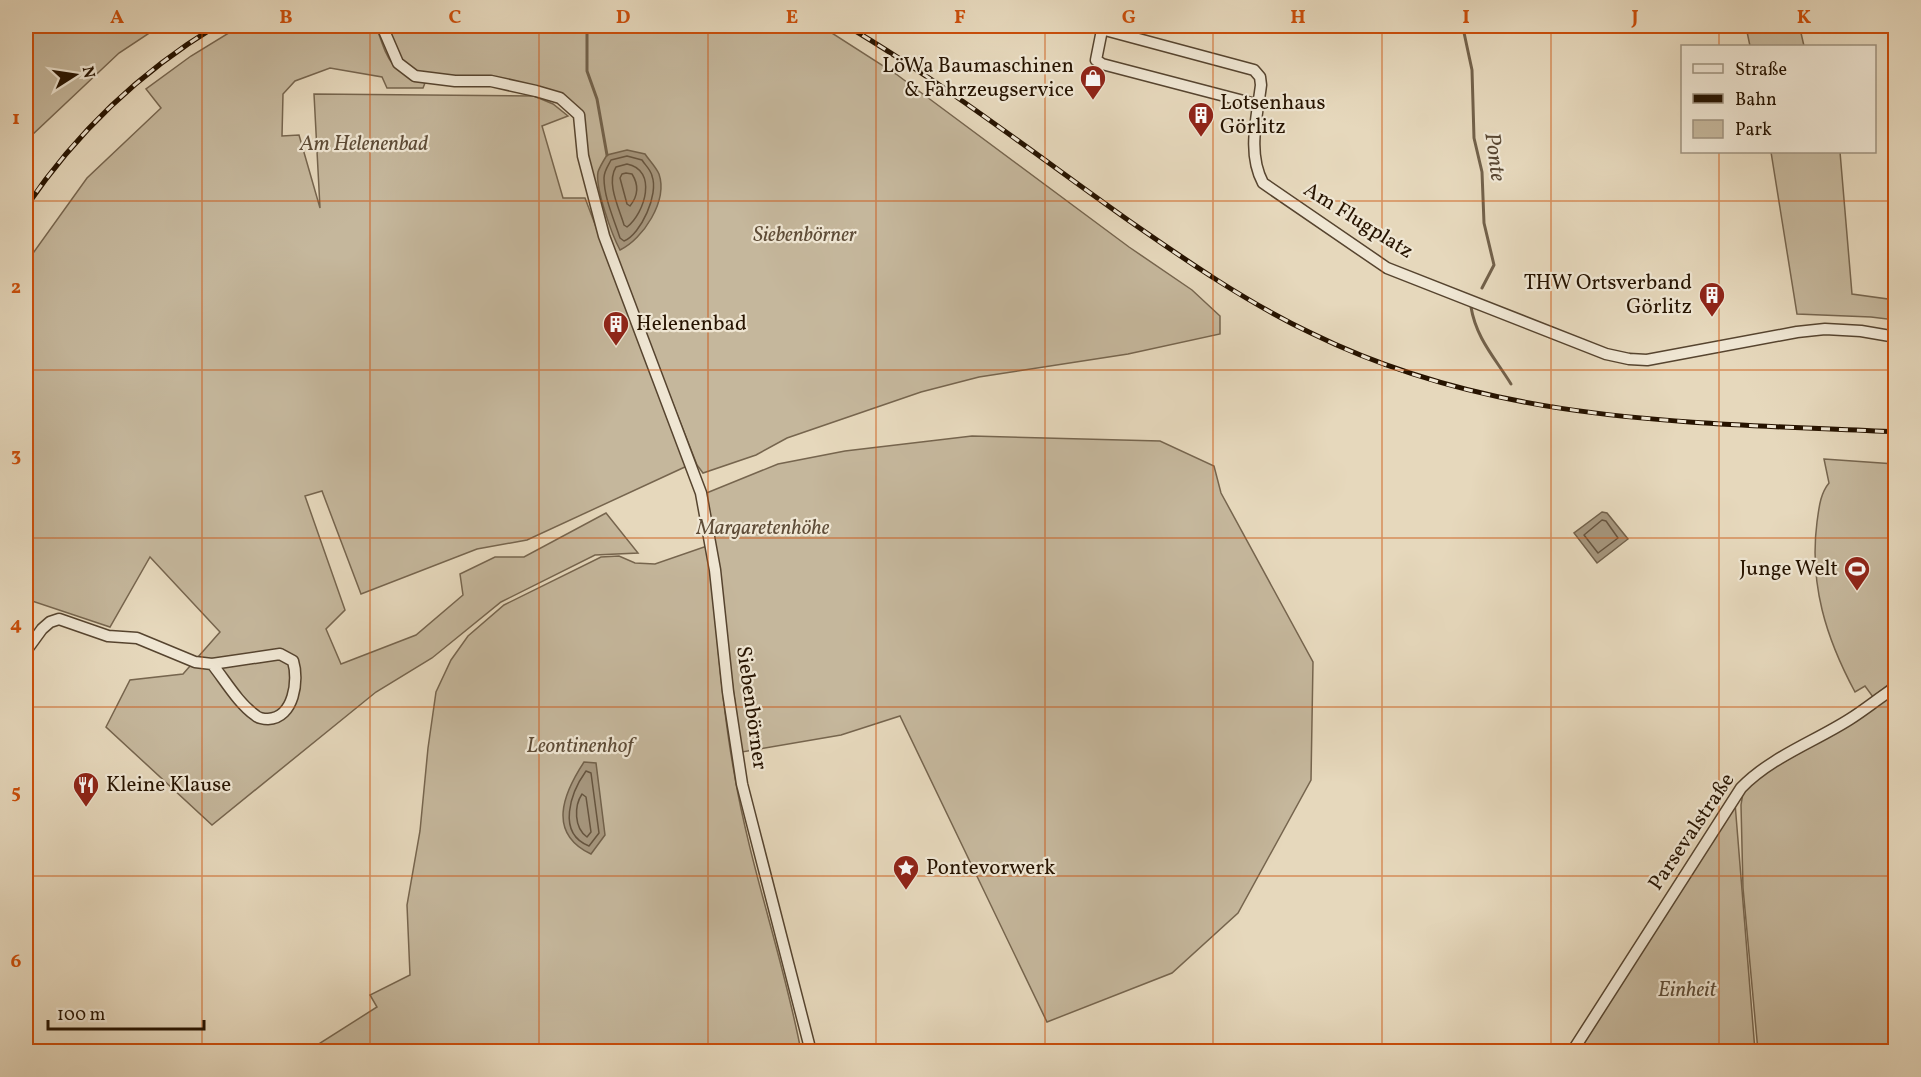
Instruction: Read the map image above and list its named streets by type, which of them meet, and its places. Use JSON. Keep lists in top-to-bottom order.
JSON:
{
  "streets": {
    "street": ["Am Flugplatz", "Siebenbörner", "Parsevalstraße"]
  },
  "water": ["Ponte"],
  "parks": [
    "Am Helenenbad",
    "Siebenbörner",
    "Margaretenhöhe",
    "Leontinenhof",
    "Einheit"
  ],
  "places": {
    "shop": ["LöWa Baumaschinen & Fahrzeugservice"],
    "building": ["Lotsenhaus Görlitz", "THW Ortsverband Görlitz", "Helenenbad"],
    "sports": ["Junge Welt"],
    "restaurant": ["Kleine Klause"],
    "place": ["Pontevorwerk"]
  },
  "legend": ["Straße", "Bahn", "Park"],
  "scale_bar": "100 m",
  "north": "right",
  "grid": {
    "columns": [
      "A",
      "B",
      "C",
      "D",
      "E",
      "F",
      "G",
      "H",
      "I",
      "J",
      "K"
    ],
    "rows": [
      "1",
      "2",
      "3",
      "4",
      "5",
      "6"
    ]
  }
}
